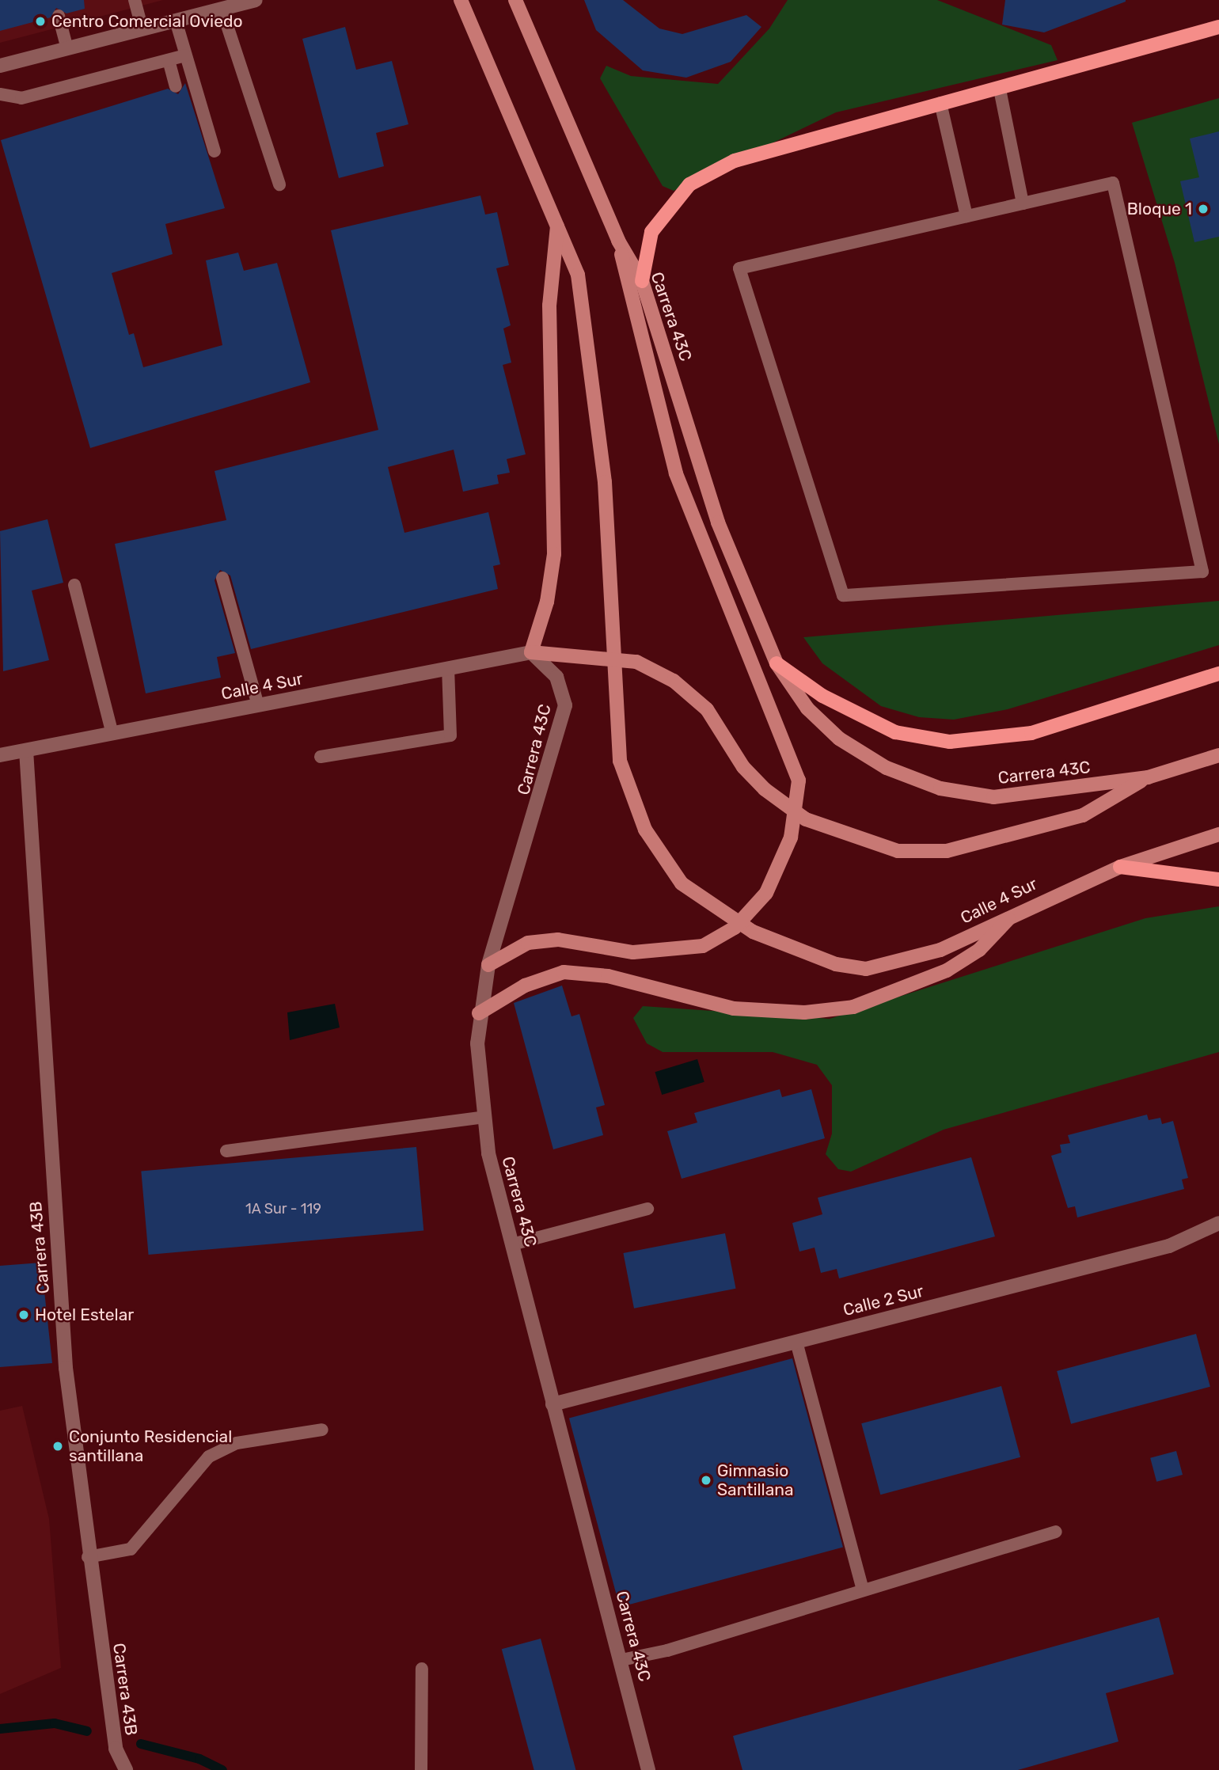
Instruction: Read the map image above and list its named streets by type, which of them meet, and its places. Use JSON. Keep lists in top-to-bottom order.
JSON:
{
  "streets": {
    "main road": ["Carrera 43C", "Calle 4 Sur"],
    "street": ["Carrera 43B", "Calle 2 Sur"]
  },
  "crossings": [
    ["Carrera 43C", "Calle 4 Sur"],
    ["Carrera 43C", "Calle 2 Sur"],
    ["Calle 4 Sur", "Carrera 43B"]
  ],
  "places": [
    "Centro Comercial Oviedo",
    "Bloque 1",
    "Hotel Estelar",
    "Conjunto Residencial santillana",
    "Gimnasio Santillana"
  ],
  "house_numbers": ["1A Sur - 119"]
}
